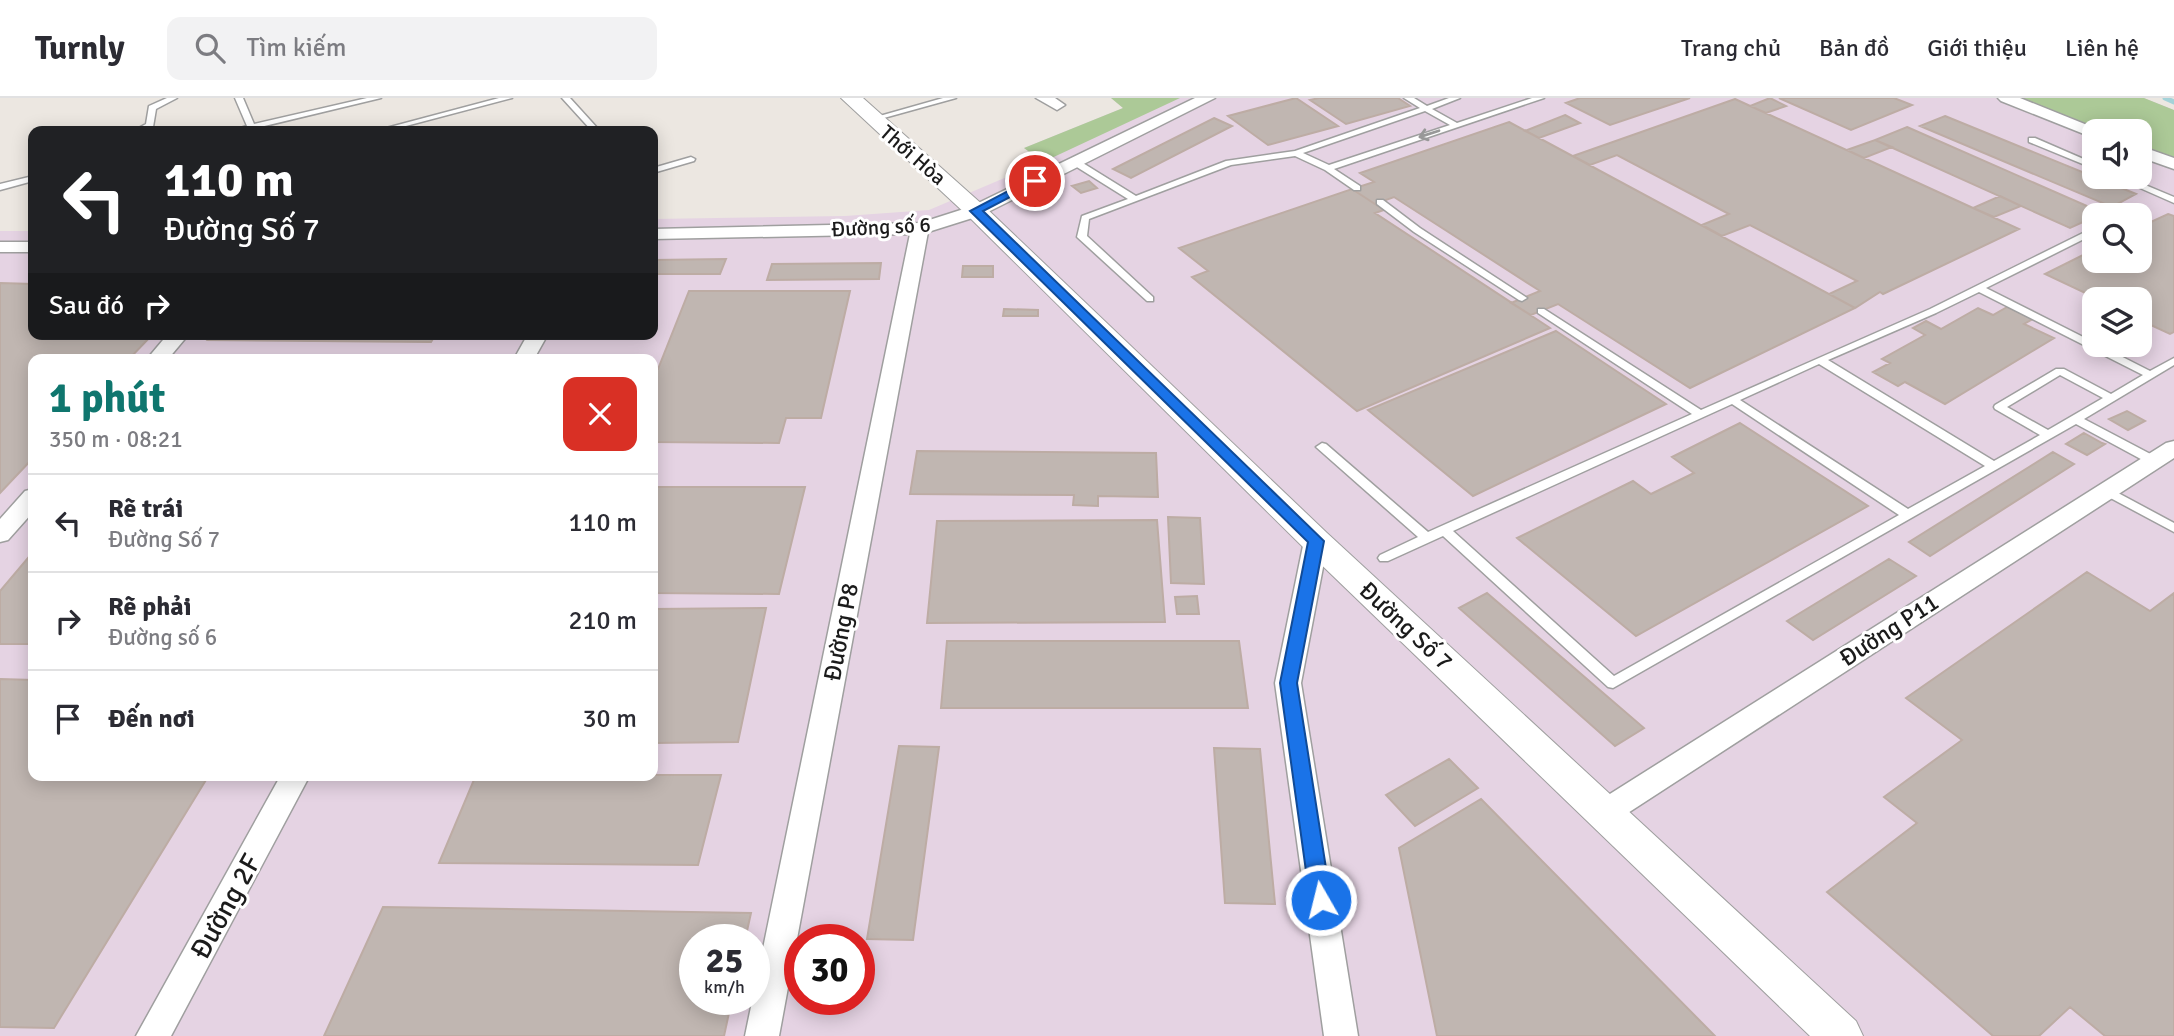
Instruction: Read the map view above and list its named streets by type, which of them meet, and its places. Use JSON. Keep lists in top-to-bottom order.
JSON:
{
  "streets": {
    "street": [
      "Thới Hòa",
      "Đường số 6",
      "Đường Số 7",
      "Đường P11",
      "Đường P8",
      "Đường 2F"
    ]
  },
  "crossings": [
    ["Thới Hòa", "Đường số 6"],
    ["Thới Hòa", "Đường Số 7"],
    ["Đường số 6", "Đường Số 7"],
    ["Đường số 6", "Đường P8"],
    ["Đường Số 7", "Đường P11"]
  ],
  "page": {
    "header": "Turnly",
    "search": "Tìm kiếm",
    "nav": [
      "Trang chủ",
      "Bản đồ",
      "Giới thiệu",
      "Liên hệ"
    ],
    "turn": ["110 m", "Đường Số 7"],
    "then": "Sau đó",
    "heading": ["1 phút", "350 m · 08:21"],
    "list": [
      {
        "name": "Rẽ trái",
        "note": "Đường Số 7",
        "value": "110 m"
      },
      {
        "name": "Rẽ phải",
        "note": "Đường số 6",
        "value": "210 m"
      },
      {
        "name": "Đến nơi",
        "value": "30 m"
      }
    ],
    "speed": "25 km/h",
    "limit": "30"
  }
}
